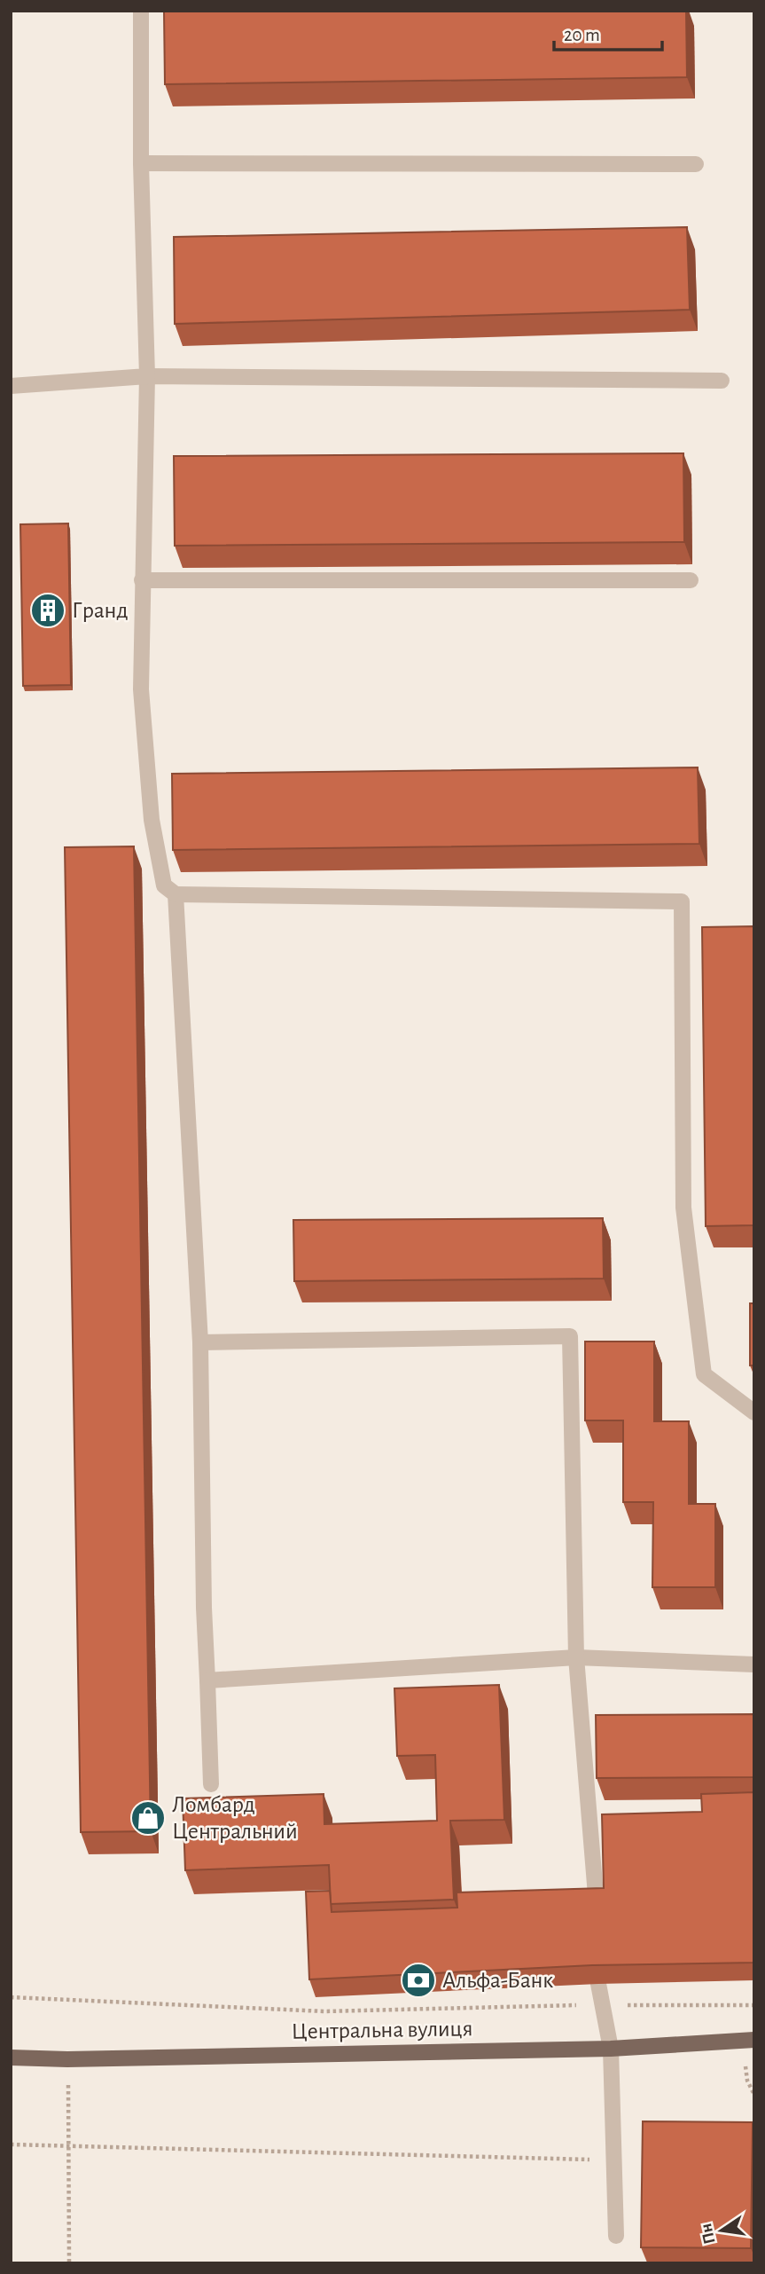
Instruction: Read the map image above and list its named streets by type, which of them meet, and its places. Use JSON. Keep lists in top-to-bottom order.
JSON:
{
  "streets": {
    "main road": ["Центральна вулиця"]
  },
  "places": {
    "building": ["Гранд"],
    "shop": ["Ломбард Центральний"],
    "bank": ["Альфа-Банк"]
  },
  "scale_bar": "20 m",
  "north": "left"
}
